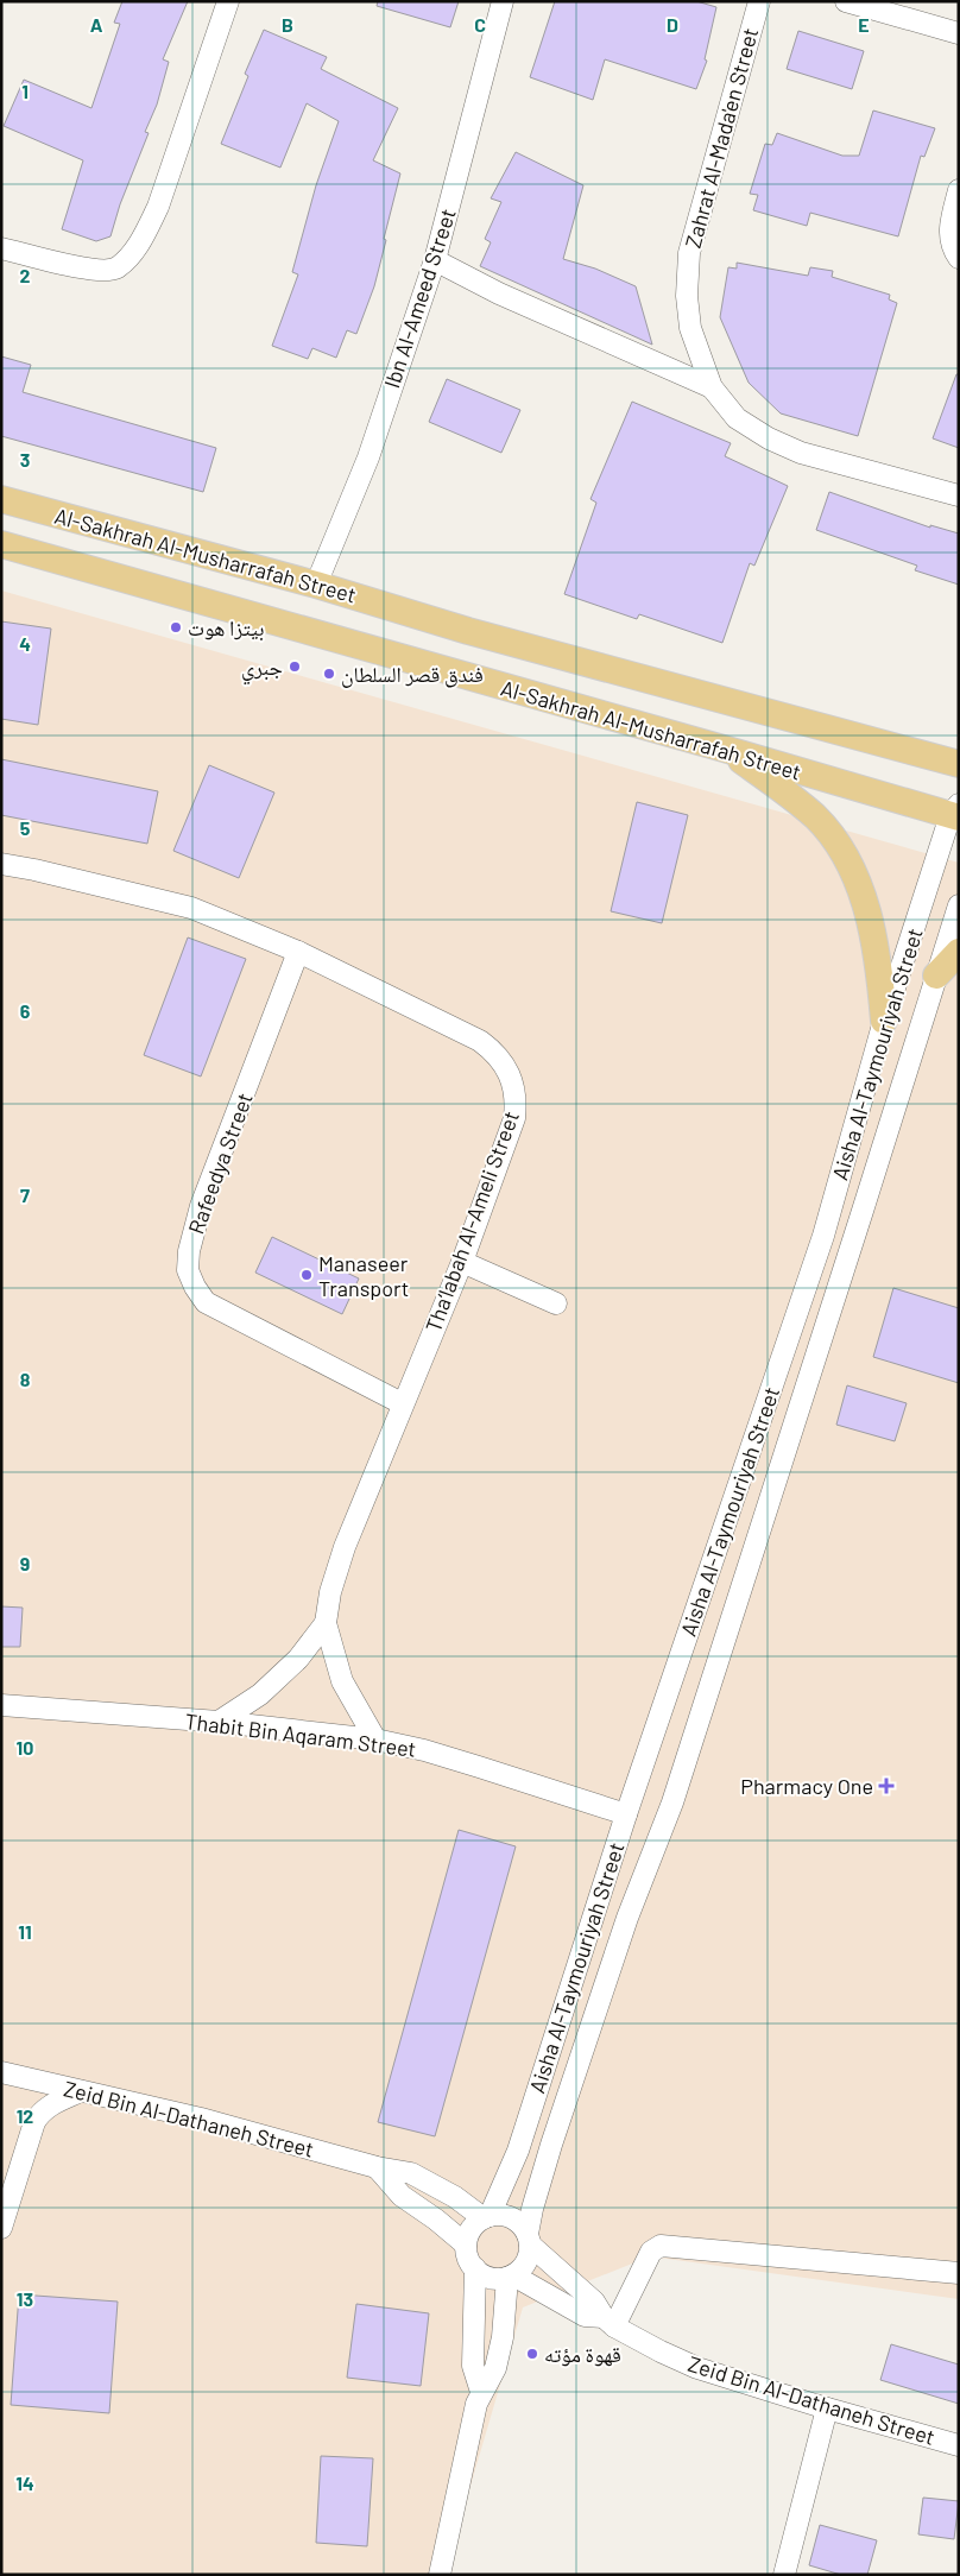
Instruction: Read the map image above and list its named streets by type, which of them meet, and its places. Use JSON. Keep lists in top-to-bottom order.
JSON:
{
  "streets": {
    "main road": ["Al-Sakhrah Al-Musharrafah Street"],
    "street": [
      "Zahrat Al-Mada'en Street",
      "Ibn Al-Ameed Street",
      "Aisha Al-Taymouriyah Street",
      "Rafeedya Street",
      "Tha‘labah Al-Ameli Street",
      "Thabit Bin Aqaram Street",
      "Zeid Bin Al-Dathaneh Street"
    ]
  },
  "crossings": [
    ["Ibn Al-Ameed Street", "Al-Sakhrah Al-Musharrafah Street"],
    ["Al-Sakhrah Al-Musharrafah Street", "Aisha Al-Taymouriyah Street"],
    ["Aisha Al-Taymouriyah Street", "Thabit Bin Aqaram Street"],
    ["Aisha Al-Taymouriyah Street", "Zeid Bin Al-Dathaneh Street"],
    ["Rafeedya Street", "Tha‘labah Al-Ameli Street"],
    ["Tha‘labah Al-Ameli Street", "Thabit Bin Aqaram Street"]
  ],
  "places": {
    "other": [
      "بيتزا هوت",
      "جبري",
      "فندق قصر السلطان",
      "Manaseer Transport",
      "قهوة مؤته"
    ],
    "health": ["Pharmacy One"]
  },
  "grid": {
    "columns": [
      "A",
      "B",
      "C",
      "D",
      "E"
    ],
    "rows": [
      "1",
      "2",
      "3",
      "4",
      "5",
      "6",
      "7",
      "8",
      "9",
      "10",
      "11",
      "12",
      "13",
      "14"
    ]
  }
}
